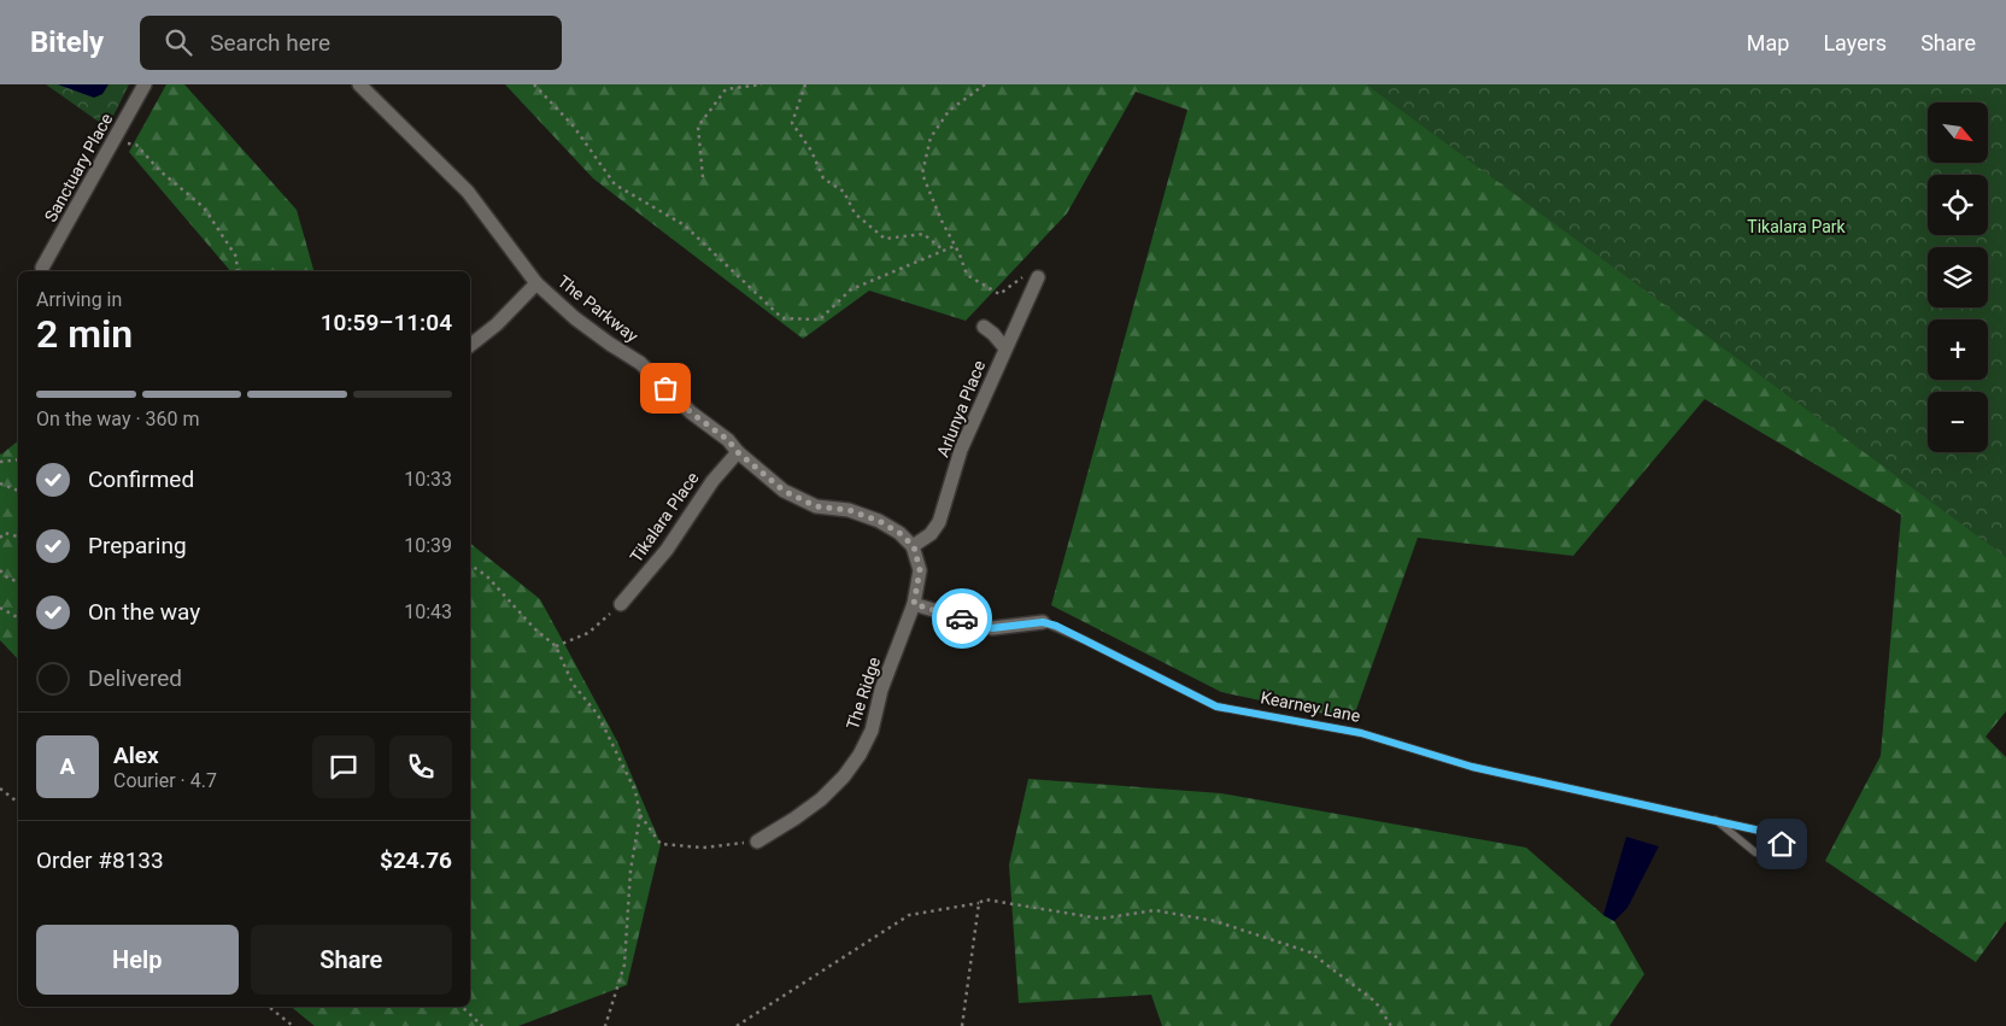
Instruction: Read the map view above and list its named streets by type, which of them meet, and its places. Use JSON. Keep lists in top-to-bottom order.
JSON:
{
  "streets": {
    "street": [
      "Sanctuary Place",
      "The Parkway",
      "Arlunya Place",
      "Tikalara Place",
      "The Ridge",
      "Kearney Lane"
    ]
  },
  "crossings": [
    ["The Parkway", "Arlunya Place"],
    ["The Parkway", "Tikalara Place"],
    ["The Parkway", "The Ridge"],
    ["Arlunya Place", "The Ridge"],
    ["The Ridge", "Kearney Lane"]
  ],
  "parks": ["Tikalara Park"],
  "north": "bottom right",
  "page": {
    "header": "Bitely",
    "search": "Search here",
    "nav": ["Map", "Layers", "Share"],
    "map_buttons": ["+", "−"],
    "heading": ["2 min", "Arriving in", "10:59–11:04"],
    "panel": [
      "Alex",
      "Courier · 4.7",
      "Order #8133",
      "$24.76"
    ],
    "bar": "On the way · 360 m",
    "list": [
      ["Confirmed", "10:33"],
      ["Preparing", "10:39"],
      ["On the way", "10:43"],
      "Delivered"
    ],
    "round": "A",
    "buttons": ["Help", "Share"]
  }
}
